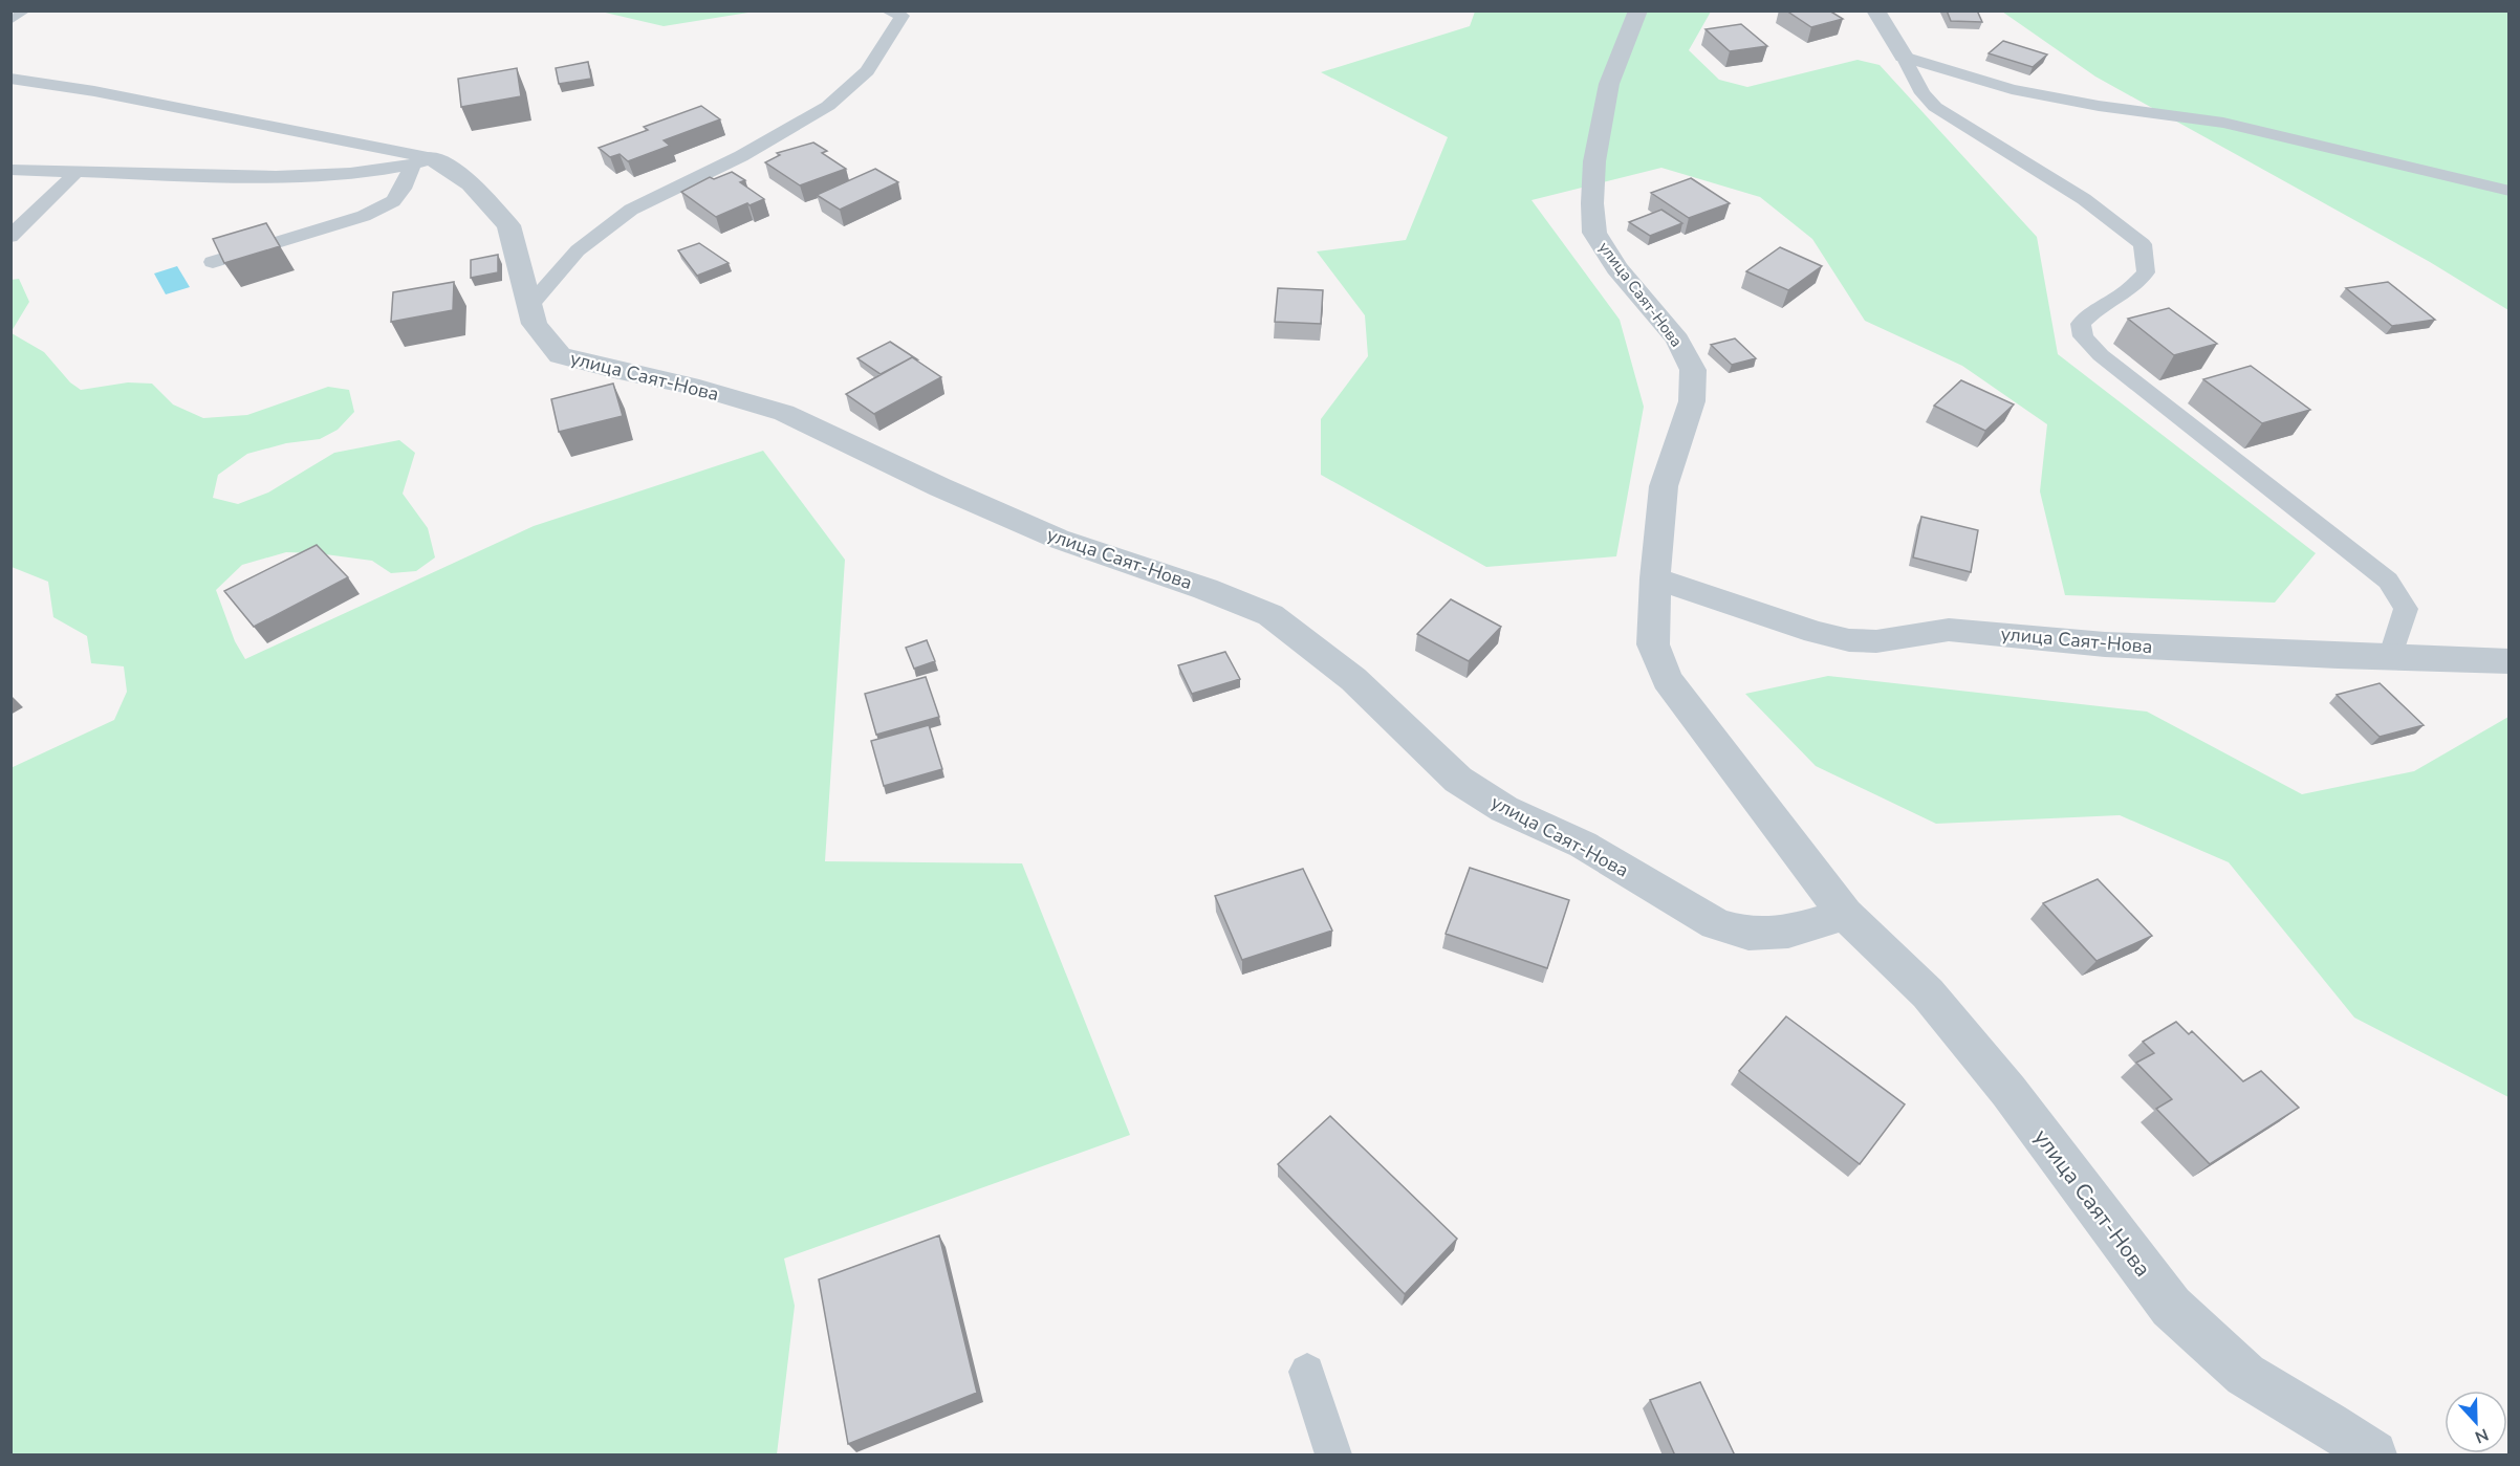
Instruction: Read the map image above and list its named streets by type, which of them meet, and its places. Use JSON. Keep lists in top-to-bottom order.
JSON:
{
  "streets": {
    "street": ["улица Саят-Нова"]
  },
  "north": "bottom"
}
